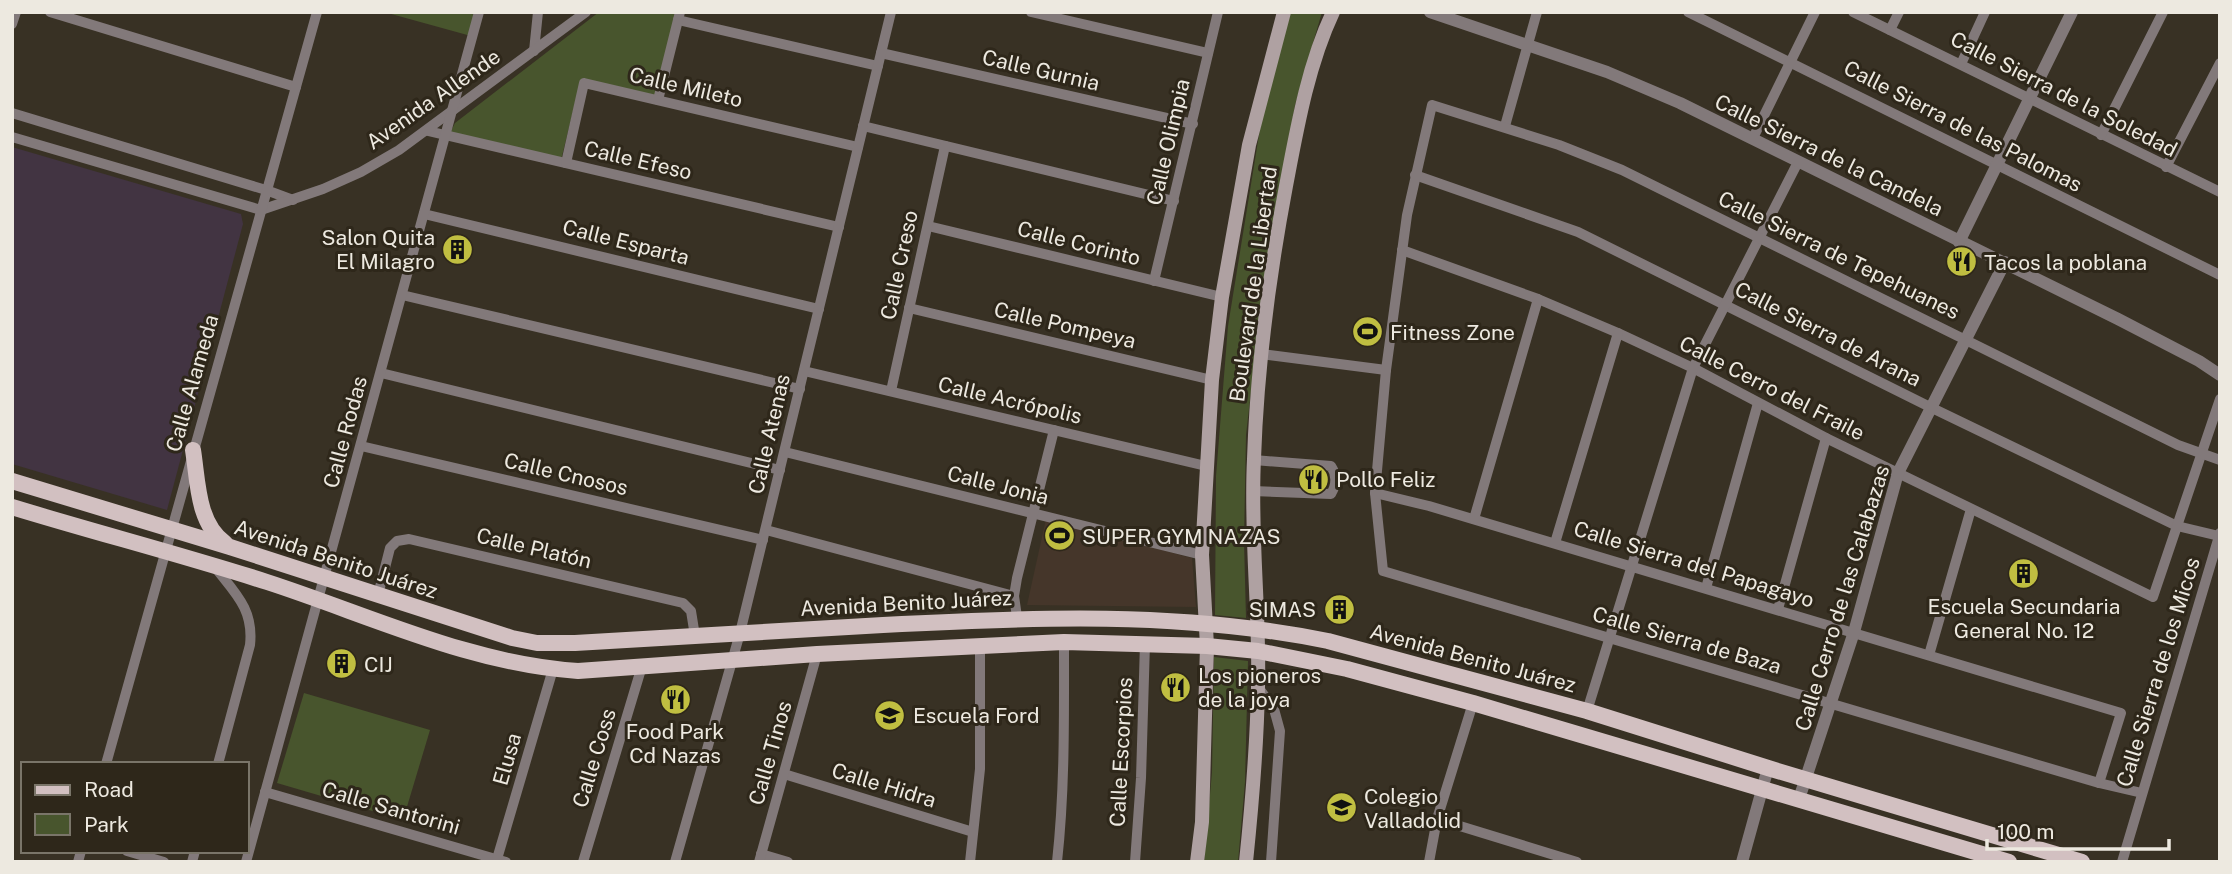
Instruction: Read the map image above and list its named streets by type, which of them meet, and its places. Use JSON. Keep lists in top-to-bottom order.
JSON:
{
  "streets": {
    "main road": ["Boulevard de la Libertad", "Avenida Benito Juárez"],
    "street": [
      "Calle Gurnia",
      "Calle Mileto",
      "Calle Sierra de la Soledad",
      "Avenida Allende",
      "Calle Sierra de las Palomas",
      "Calle Olimpia",
      "Calle Sierra de la Candela",
      "Calle Efeso",
      "Calle Esparta",
      "Calle Corinto",
      "Calle Sierra de Tepehuanes",
      "Calle Creso",
      "Calle Pompeya",
      "Calle Sierra de Arana",
      "Calle Alameda",
      "Calle Cerro del Fraile",
      "Calle Acrópolis",
      "Calle Rodas",
      "Calle Atenas",
      "Calle Cnosos",
      "Calle Jonia",
      "Calle Platón",
      "Calle Sierra del Papagayo",
      "Calle Cerro de las Calabazas",
      "Calle Sierra de Baza",
      "Calle Sierra de los Micos",
      "Calle Escorpios",
      "Calle Tinos",
      "Calle Coss",
      "Elusa",
      "Calle Hidra",
      "Calle Santorini"
    ]
  },
  "crossings": [
    ["Calle Gurnia", "Calle Olimpia"],
    ["Calle Gurnia", "Calle Atenas"],
    ["Calle Mileto", "Calle Efeso"],
    ["Calle Mileto", "Calle Atenas"],
    ["Avenida Allende", "Calle Efeso"],
    ["Avenida Allende", "Calle Alameda"],
    ["Avenida Allende", "Calle Rodas"],
    ["Calle Olimpia", "Calle Corinto"],
    ["Calle Sierra de la Candela", "Calle Cerro de las Calabazas"],
    ["Calle Efeso", "Calle Rodas"],
    ["Calle Efeso", "Calle Atenas"],
    ["Calle Esparta", "Calle Rodas"],
    ["Calle Esparta", "Calle Atenas"],
    ["Calle Corinto", "Calle Creso"],
    ["Calle Corinto", "Boulevard de la Libertad"],
    ["Calle Sierra de Tepehuanes", "Calle Sierra de Arana"],
    ["Calle Sierra de Tepehuanes", "Calle Cerro de las Calabazas"],
    ["Calle Creso", "Calle Pompeya"],
    ["Calle Creso", "Calle Acrópolis"],
    ["Boulevard de la Libertad", "Calle Pompeya"],
    ["Boulevard de la Libertad", "Calle Acrópolis"],
    ["Boulevard de la Libertad", "Calle Jonia"],
    ["Boulevard de la Libertad", "Avenida Benito Juárez"],
    ["Calle Sierra de Arana", "Calle Cerro del Fraile"],
    ["Calle Sierra de Arana", "Calle Cerro de las Calabazas"],
    ["Calle Sierra de Arana", "Calle Sierra de los Micos"],
    ["Calle Alameda", "Avenida Benito Juárez"],
    ["Calle Cerro del Fraile", "Calle Cerro de las Calabazas"],
    ["Calle Acrópolis", "Calle Atenas"],
    ["Calle Rodas", "Calle Cnosos"],
    ["Calle Rodas", "Avenida Benito Juárez"],
    ["Calle Rodas", "Calle Santorini"],
    ["Calle Atenas", "Calle Cnosos"],
    ["Calle Atenas", "Calle Jonia"],
    ["Calle Atenas", "Avenida Benito Juárez"],
    ["Calle Platón", "Avenida Benito Juárez"],
    ["Avenida Benito Juárez", "Calle Cerro de las Calabazas"],
    ["Avenida Benito Juárez", "Calle Escorpios"],
    ["Avenida Benito Juárez", "Calle Tinos"],
    ["Avenida Benito Juárez", "Calle Coss"],
    ["Avenida Benito Juárez", "Elusa"],
    ["Calle Sierra del Papagayo", "Calle Cerro de las Calabazas"],
    ["Calle Sierra del Papagayo", "Calle Sierra de Baza"],
    ["Calle Cerro de las Calabazas", "Calle Sierra de Baza"],
    ["Calle Sierra de Baza", "Calle Sierra de los Micos"],
    ["Calle Tinos", "Calle Hidra"],
    ["Elusa", "Calle Santorini"]
  ],
  "places": {
    "building": [
      "Salon Quita El Milagro",
      "Escuela Secundaria General No. 12",
      "SIMAS",
      "CIJ"
    ],
    "restaurant": [
      "Tacos la poblana",
      "Pollo Feliz",
      "Los pioneros de la joya",
      "Food Park Cd Nazas"
    ],
    "sports": ["Fitness Zone", "SUPER GYM NAZAS"],
    "school or university": ["Escuela Ford", "Colegio Valladolid"]
  },
  "legend": ["Road", "Park"],
  "scale_bar": "100 m"
}
